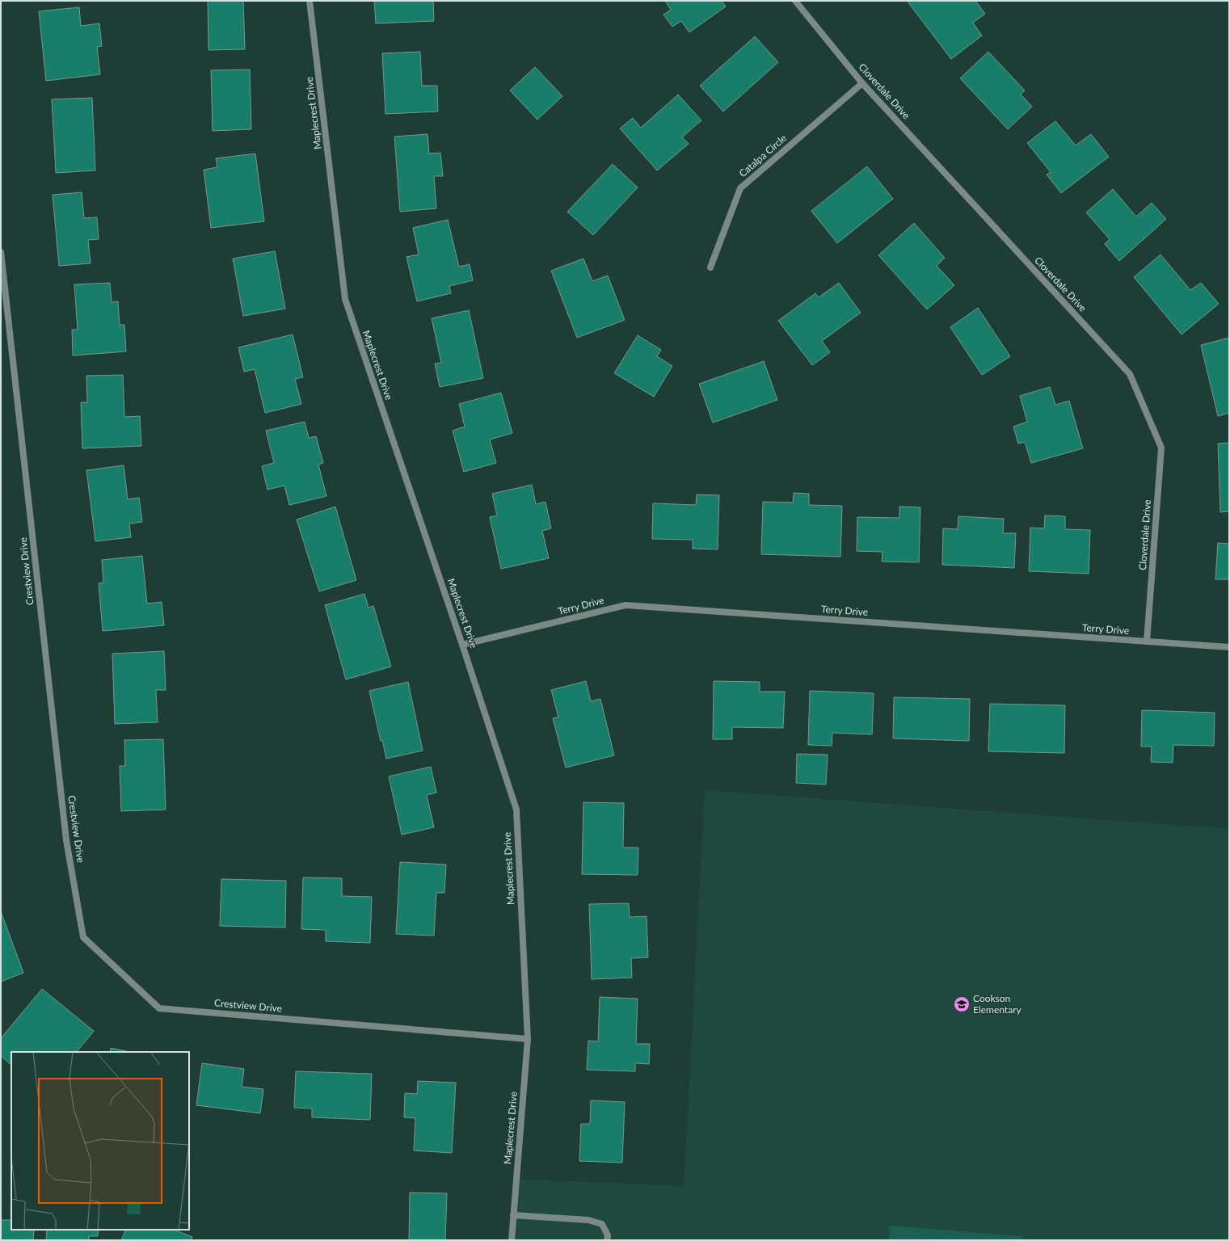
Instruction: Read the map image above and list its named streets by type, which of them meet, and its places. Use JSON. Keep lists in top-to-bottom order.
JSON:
{
  "streets": {
    "street": [
      "Cloverdale Drive",
      "Maplecrest Drive",
      "Catalpa Circle",
      "Crestview Drive",
      "Terry Drive"
    ]
  },
  "crossings": [
    ["Cloverdale Drive", "Catalpa Circle"],
    ["Cloverdale Drive", "Terry Drive"],
    ["Maplecrest Drive", "Crestview Drive"],
    ["Maplecrest Drive", "Terry Drive"]
  ],
  "places": {
    "school or university": ["Cookson Elementary"]
  }
}
